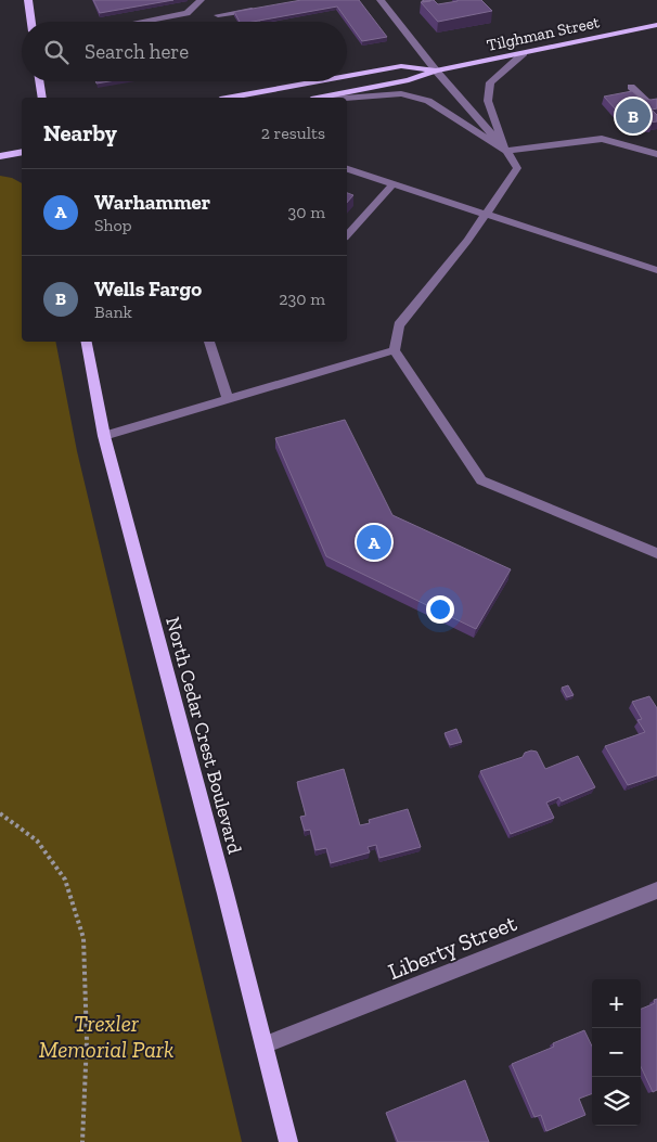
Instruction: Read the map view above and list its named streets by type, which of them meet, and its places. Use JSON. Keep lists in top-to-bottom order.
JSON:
{
  "streets": {
    "main road": ["Tilghman Street", "North Cedar Crest Boulevard"],
    "street": ["Liberty Street"]
  },
  "crossings": [
    ["North Cedar Crest Boulevard", "Liberty Street"]
  ],
  "parks": ["Trexler Memorial Park"],
  "page": {
    "search": "Search here",
    "pins": ["B", "A"],
    "heading": ["Nearby", "2 results"],
    "list": [
      {
        "mark": "A",
        "name": "Warhammer",
        "note": "Shop",
        "value": "30 m"
      },
      {
        "mark": "B",
        "name": "Wells Fargo",
        "note": "Bank",
        "value": "230 m"
      }
    ],
    "map_buttons": ["+", "−"]
  }
}
